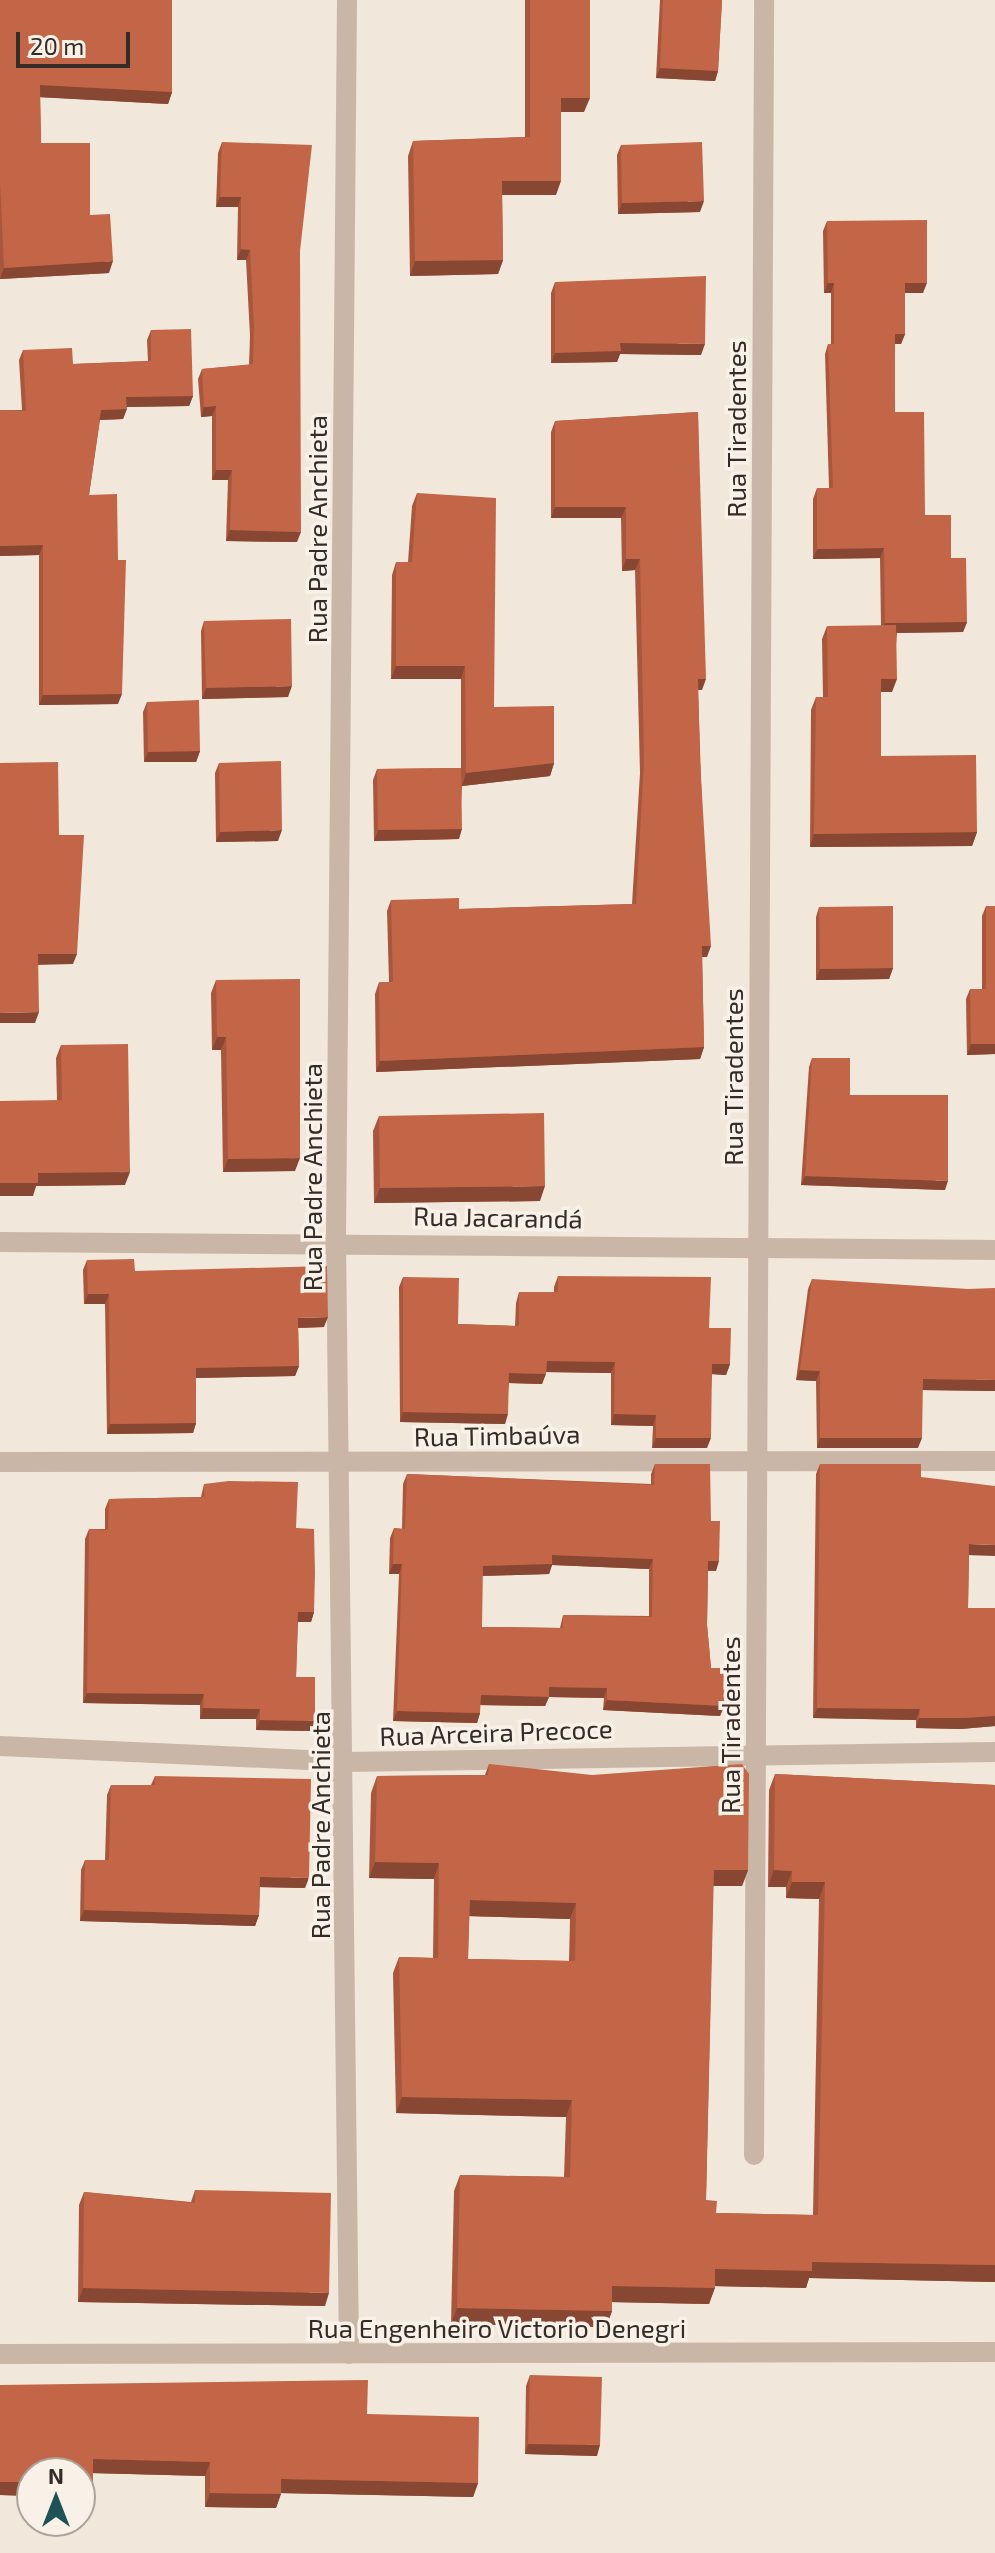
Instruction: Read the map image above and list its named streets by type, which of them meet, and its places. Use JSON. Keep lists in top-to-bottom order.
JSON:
{
  "streets": {
    "street": [
      "Rua Tiradentes",
      "Rua Padre Anchieta",
      "Rua Jacarandá",
      "Rua Timbaúva",
      "Rua Arceira Precoce",
      "Rua Engenheiro Victorio Denegri"
    ]
  },
  "crossings": [
    ["Rua Tiradentes", "Rua Jacarandá"],
    ["Rua Tiradentes", "Rua Timbaúva"],
    ["Rua Tiradentes", "Rua Arceira Precoce"],
    ["Rua Padre Anchieta", "Rua Jacarandá"],
    ["Rua Padre Anchieta", "Rua Timbaúva"],
    ["Rua Padre Anchieta", "Rua Arceira Precoce"],
    ["Rua Padre Anchieta", "Rua Engenheiro Victorio Denegri"]
  ],
  "scale_bar": "20 m",
  "north": "top"
}
